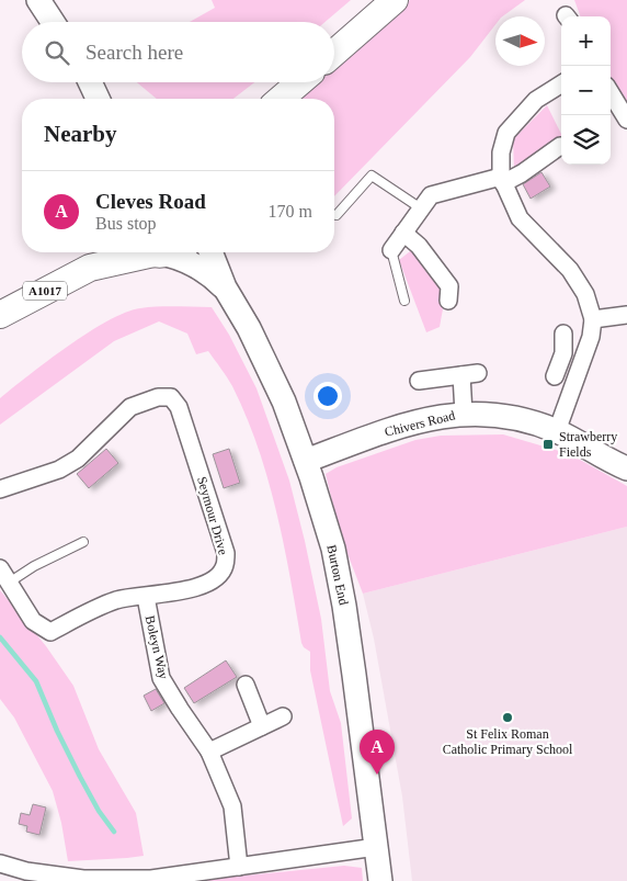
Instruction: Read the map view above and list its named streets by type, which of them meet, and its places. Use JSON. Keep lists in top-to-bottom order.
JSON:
{
  "streets": {
    "main road": ["A1017"],
    "street": [
      "Chivers Road",
      "Seymour Drive",
      "Burton End",
      "Boleyn Way"
    ]
  },
  "crossings": [
    ["Chivers Road", "Burton End"],
    ["Seymour Drive", "Boleyn Way"]
  ],
  "places": {
    "transit": ["Strawberry Fields"],
    "other": ["St Felix Roman Catholic Primary School"]
  },
  "north": "right",
  "page": {
    "map_buttons": ["+", "−"],
    "search": "Search here",
    "heading": "Nearby",
    "list": [
      {
        "mark": "A",
        "name": "Cleves Road",
        "note": "Bus stop",
        "value": "170 m"
      }
    ],
    "pins": "A"
  }
}
